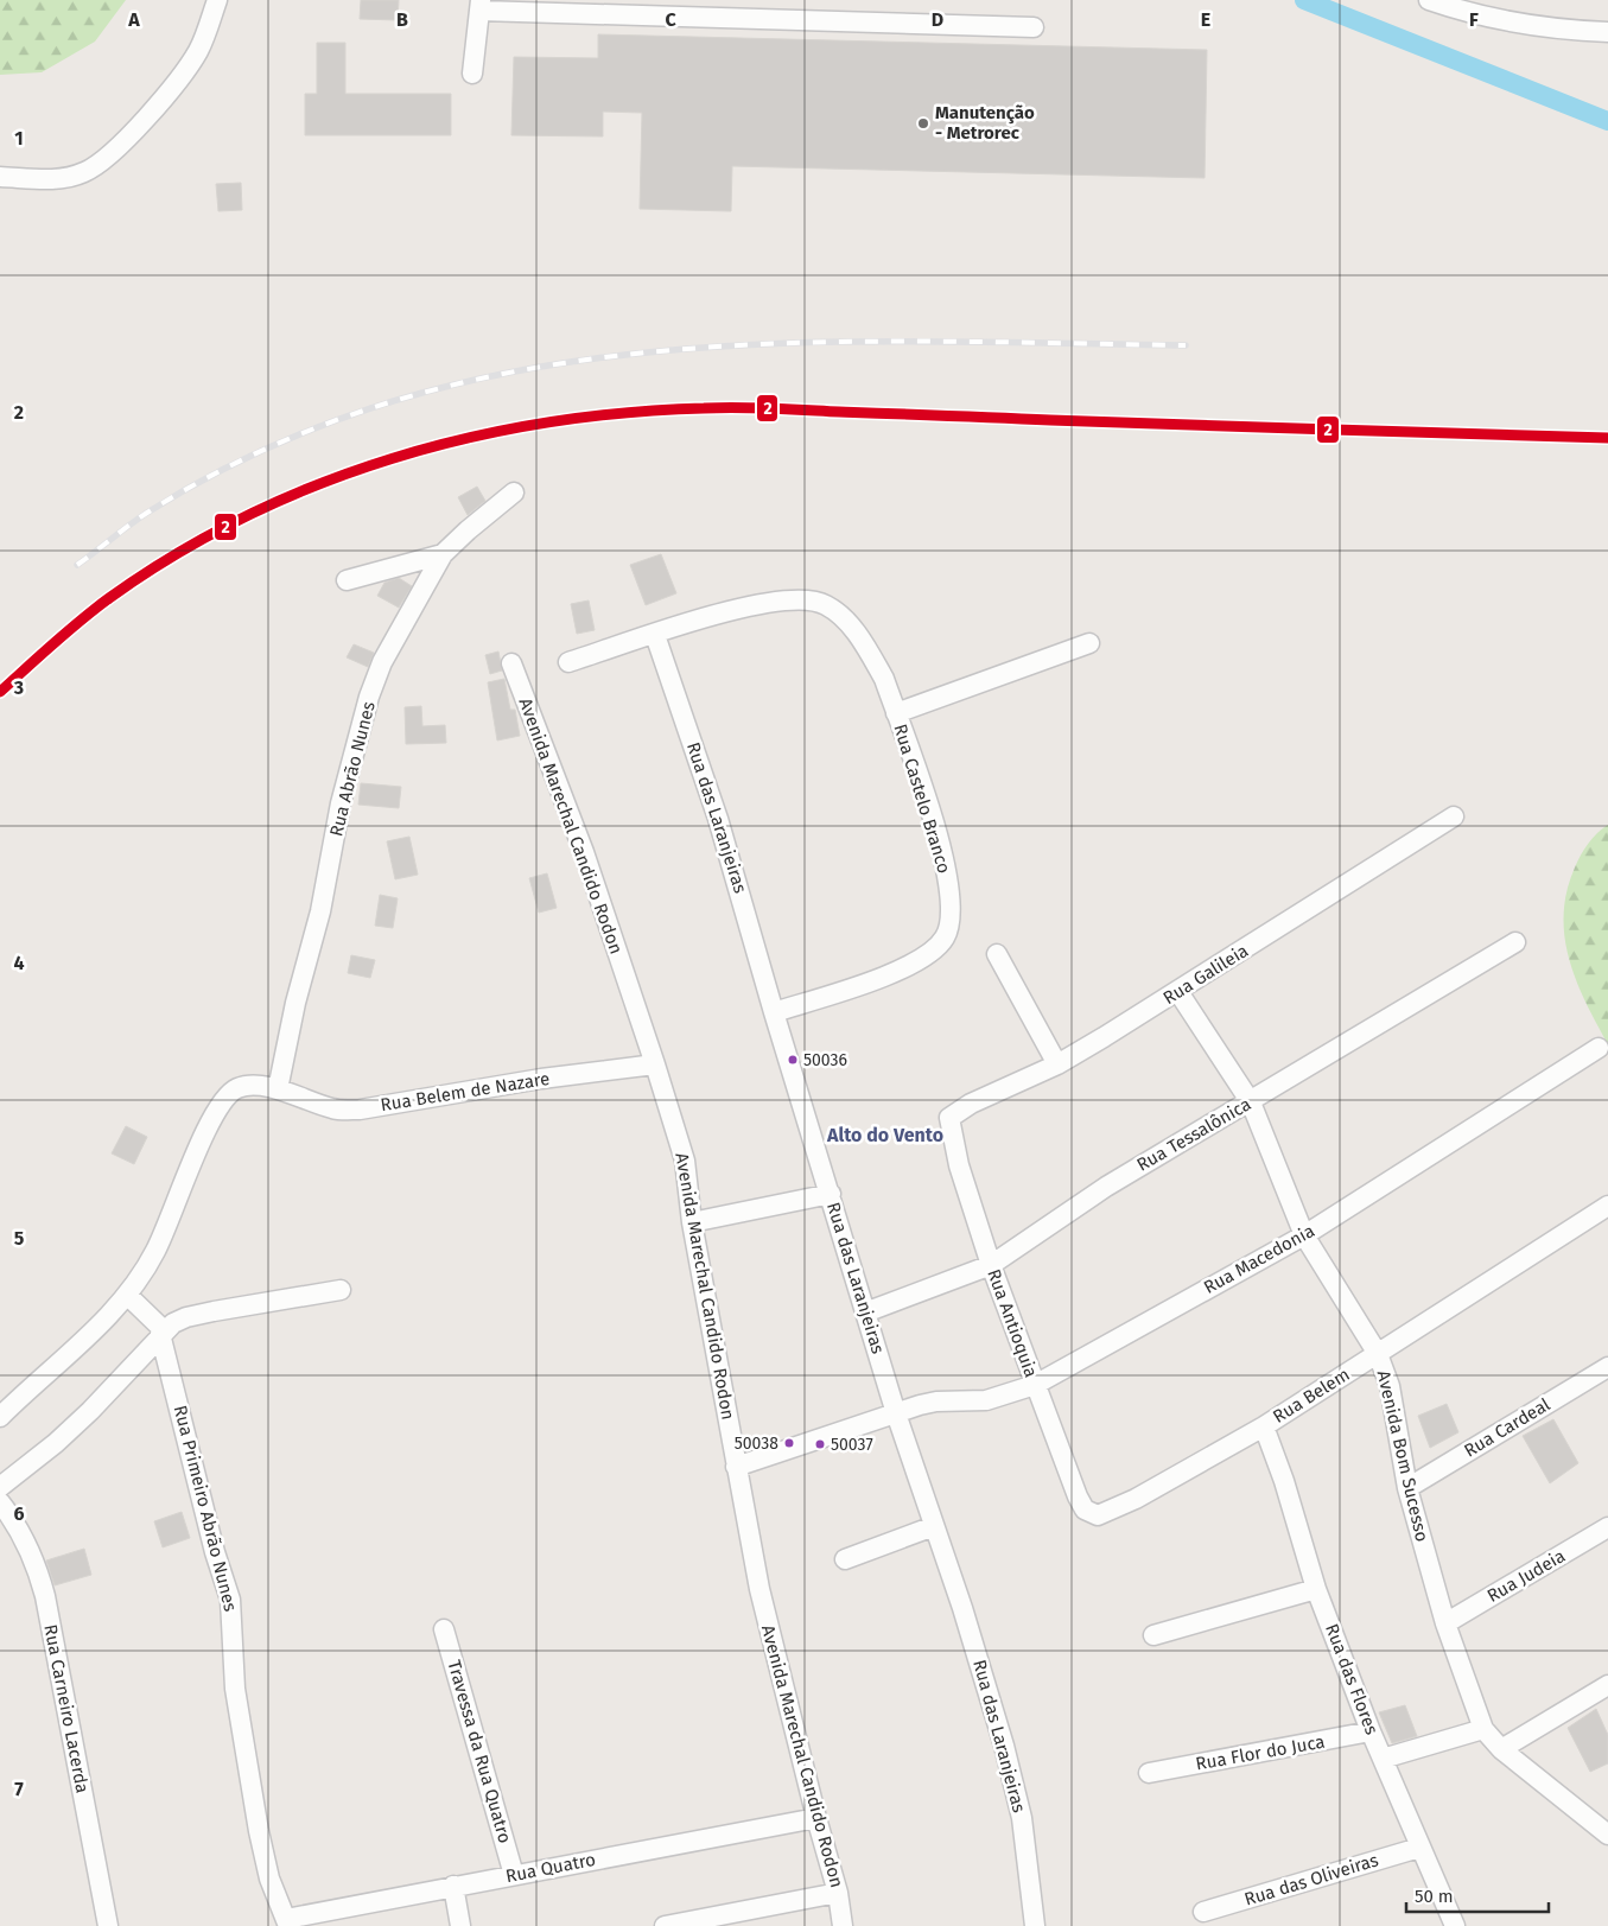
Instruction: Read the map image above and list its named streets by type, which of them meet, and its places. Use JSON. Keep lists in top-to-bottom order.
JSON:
{
  "streets": {
    "street": [
      "Rua Abrão Nunes",
      "Rua Castelo Branco",
      "Rua das Laranjeiras",
      "Avenida Marechal Candido Rodon",
      "Rua Galileia",
      "Rua Belem de Nazare",
      "Rua Tessalônica",
      "Rua Macedonia",
      "Rua Antioquia",
      "Rua Belem",
      "Rua Cardeal",
      "Avenida Bom Sucesso",
      "Rua Primeiro Abrão Nunes",
      "Rua Judeia",
      "Rua das Flores",
      "Rua Carneiro Lacerda",
      "Travessa da Rua Quatro",
      "Rua Flor do Juca",
      "Rua Quatro",
      "Rua das Oliveiras"
    ]
  },
  "crossings": [
    ["Rua Abrão Nunes", "Rua Belem de Nazare"],
    ["Rua Castelo Branco", "Rua das Laranjeiras"],
    ["Rua das Laranjeiras", "Rua Tessalônica"],
    ["Rua das Laranjeiras", "Rua Macedonia"],
    ["Avenida Marechal Candido Rodon", "Rua Belem de Nazare"],
    ["Avenida Marechal Candido Rodon", "Rua Macedonia"],
    ["Avenida Marechal Candido Rodon", "Rua Quatro"],
    ["Rua Galileia", "Rua Antioquia"],
    ["Rua Galileia", "Avenida Bom Sucesso"],
    ["Rua Tessalônica", "Rua Antioquia"],
    ["Rua Tessalônica", "Avenida Bom Sucesso"],
    ["Rua Macedonia", "Rua Antioquia"],
    ["Rua Macedonia", "Avenida Bom Sucesso"],
    ["Rua Antioquia", "Rua Belem"],
    ["Rua Belem", "Avenida Bom Sucesso"],
    ["Rua Belem", "Rua das Flores"],
    ["Rua Cardeal", "Avenida Bom Sucesso"],
    ["Avenida Bom Sucesso", "Rua Judeia"],
    ["Rua Primeiro Abrão Nunes", "Rua Quatro"],
    ["Rua das Flores", "Rua Flor do Juca"],
    ["Rua das Flores", "Rua das Oliveiras"],
    ["Travessa da Rua Quatro", "Rua Quatro"]
  ],
  "districts": ["Alto do Vento"],
  "places": [
    "Manutenção - Metrorec",
    "50036",
    "50038",
    "50037"
  ],
  "lines": ["transit line 2"],
  "scale_bar": "50 m",
  "grid": {
    "columns": [
      "A",
      "B",
      "C",
      "D",
      "E",
      "F"
    ],
    "rows": [
      "1",
      "2",
      "3",
      "4",
      "5",
      "6",
      "7"
    ]
  }
}
